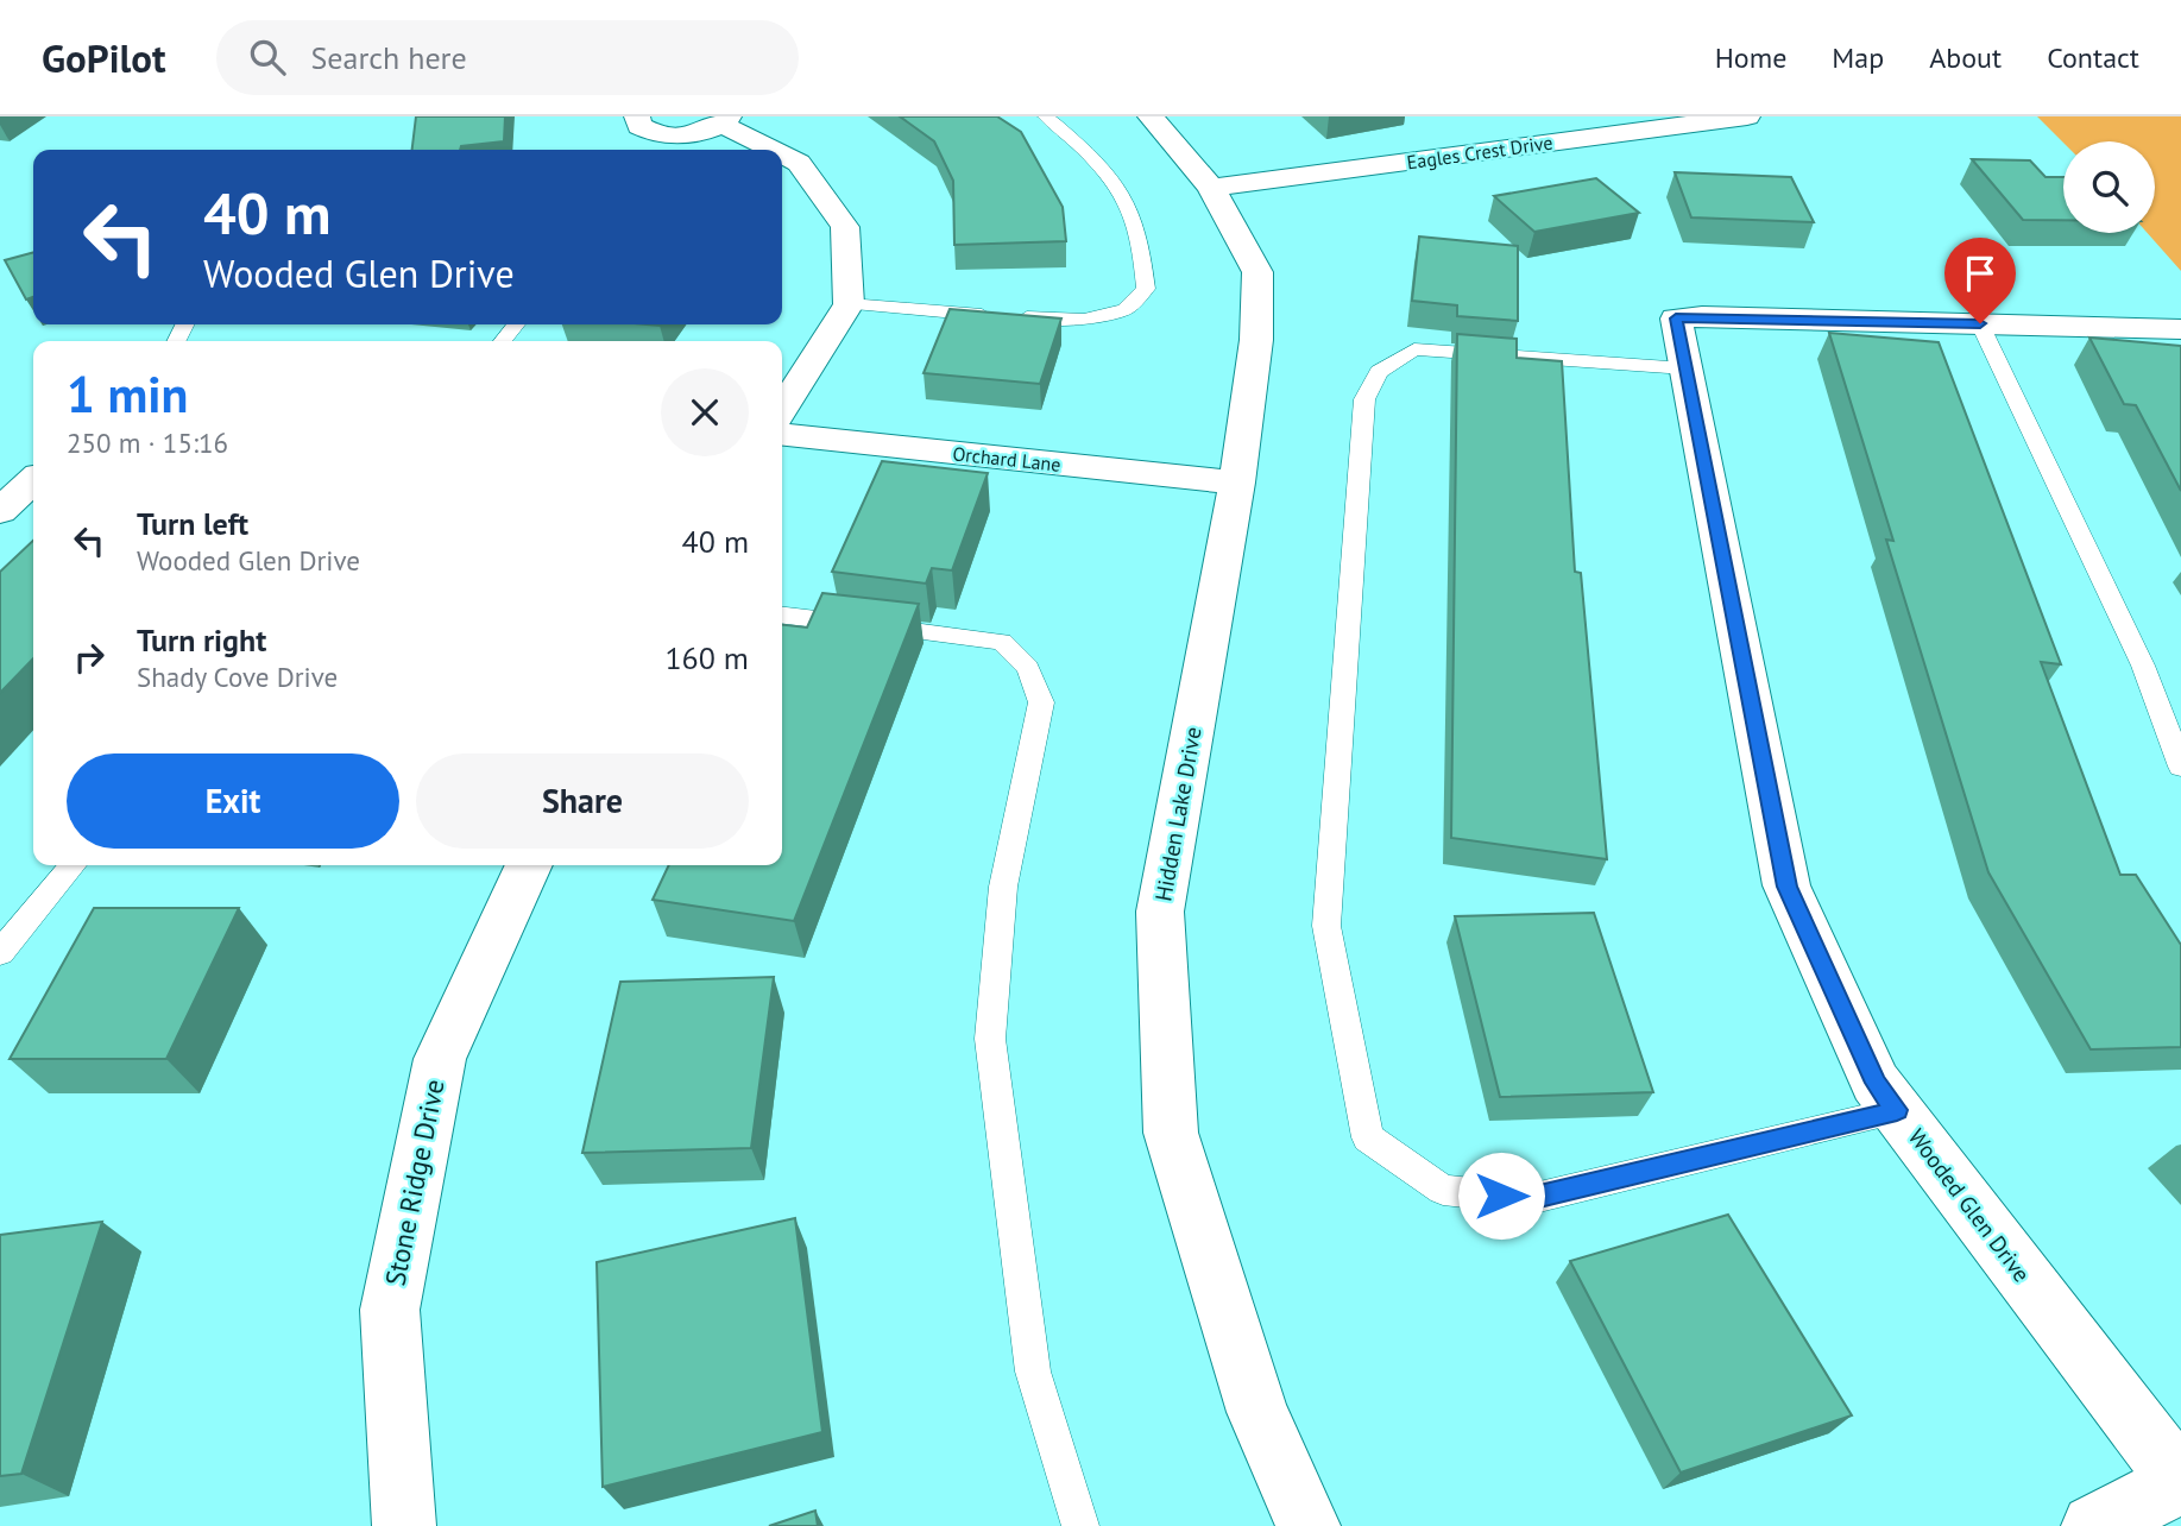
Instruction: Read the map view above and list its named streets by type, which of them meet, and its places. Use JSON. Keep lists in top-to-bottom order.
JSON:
{
  "streets": {
    "street": [
      "Eagles Crest Drive",
      "Orchard Lane",
      "Hidden Lake Drive",
      "Stone Ridge Drive",
      "Wooded Glen Drive"
    ]
  },
  "crossings": [
    ["Eagles Crest Drive", "Hidden Lake Drive"],
    ["Orchard Lane", "Hidden Lake Drive"]
  ],
  "page": {
    "header": "GoPilot",
    "search": "Search here",
    "nav": [
      "Home",
      "Map",
      "About",
      "Contact"
    ],
    "turn": ["40 m", "Wooded Glen Drive"],
    "heading": ["1 min", "250 m · 15:16"],
    "list": [
      {
        "name": "Turn left",
        "note": "Wooded Glen Drive",
        "value": "40 m"
      },
      {
        "name": "Turn right",
        "note": "Shady Cove Drive",
        "value": "160 m"
      }
    ],
    "buttons": ["Exit", "Share"]
  }
}
